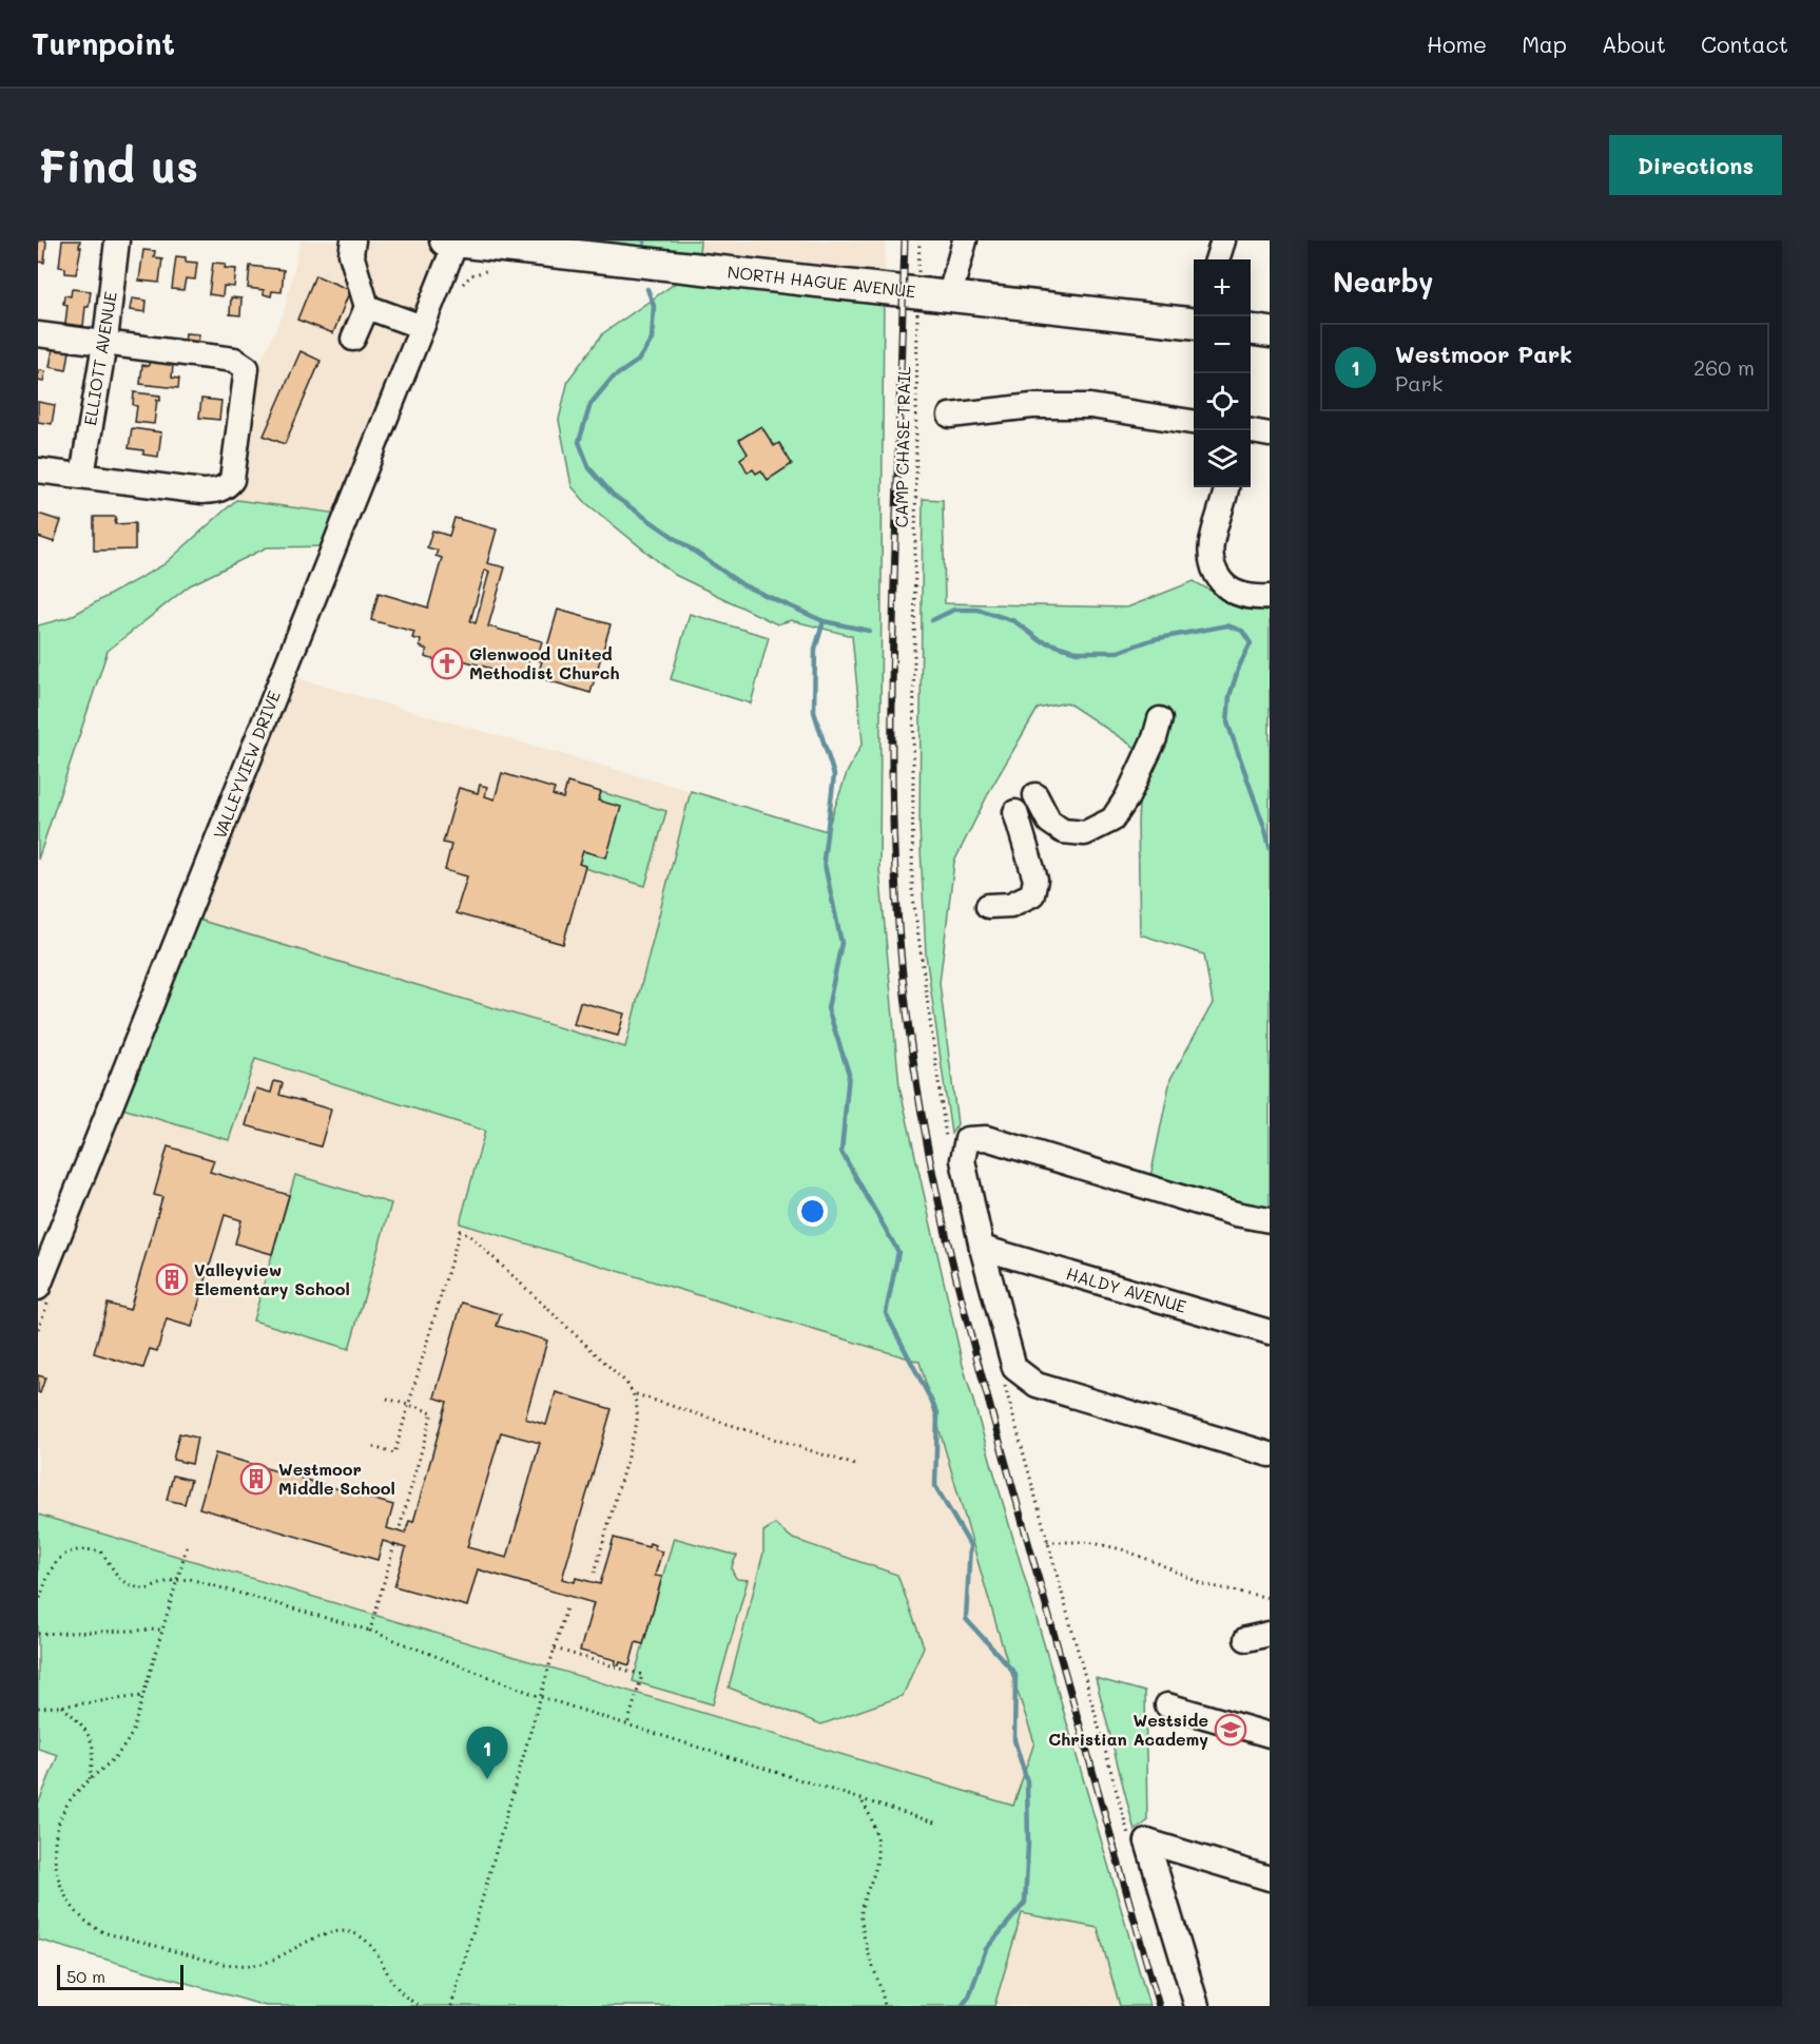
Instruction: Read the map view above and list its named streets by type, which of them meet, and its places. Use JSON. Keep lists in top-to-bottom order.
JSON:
{
  "streets": {
    "main road": ["NORTH HAGUE AVENUE"],
    "street": ["ELLIOTT AVENUE", "VALLEYVIEW DRIVE", "HALDY AVENUE"],
    "path": ["CAMP CHASE TRAIL"]
  },
  "crossings": [
    ["NORTH HAGUE AVENUE", "CAMP CHASE TRAIL"],
    ["NORTH HAGUE AVENUE", "VALLEYVIEW DRIVE"]
  ],
  "places": {
    "church": ["Glenwood United Methodist Church"],
    "building": ["Valleyview Elementary School", "Westmoor Middle School"],
    "school or university": ["Westside Christian Academy"]
  },
  "scale_bar": "50 m",
  "page": {
    "header": "Turnpoint",
    "nav": [
      "Home",
      "Map",
      "About",
      "Contact"
    ],
    "buttons": "Directions",
    "title": "Find us",
    "heading": "Nearby",
    "map_buttons": ["+", "−"],
    "list": [
      {
        "mark": "1",
        "name": "Westmoor Park",
        "note": "Park",
        "value": "260 m"
      }
    ],
    "pins": "1",
    "scale": "50 m"
  }
}
